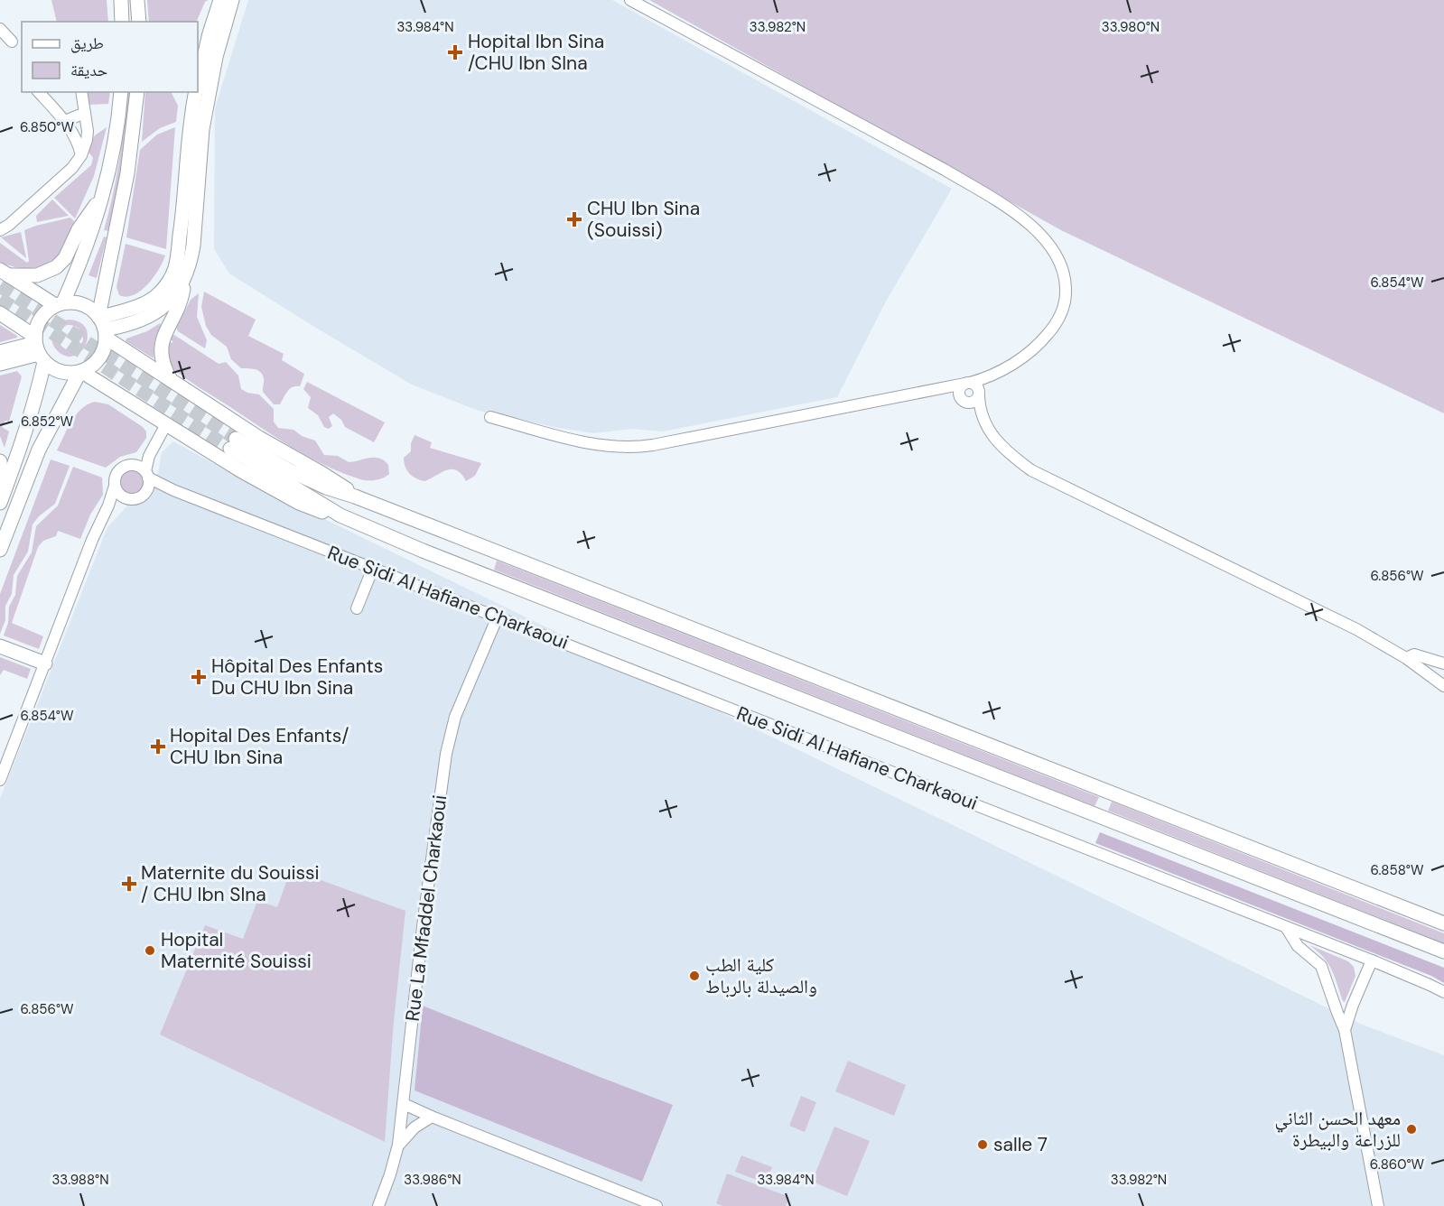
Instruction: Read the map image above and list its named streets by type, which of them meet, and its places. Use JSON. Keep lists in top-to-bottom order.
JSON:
{
  "streets": {
    "street": ["Rue Sidi Al Hafiane Charkaoui", "Rue La Mfaddel Charkaoui"]
  },
  "crossings": [
    ["Rue Sidi Al Hafiane Charkaoui", "Rue La Mfaddel Charkaoui"]
  ],
  "places": {
    "health": [
      "Hopital Ibn Sina /CHU Ibn SIna",
      "CHU Ibn Sina (Souissi)",
      "Hôpital Des Enfants Du CHU Ibn Sina",
      "Hopital Des Enfants/ CHU Ibn Sina",
      "Maternite du Souissi / CHU Ibn SIna"
    ],
    "other": [
      "Hopital Maternité Souissi",
      "كلية الطب والصيدلة بالرباط",
      "معهد الحسن الثاني للزراعة والبيطرة",
      "salle 7"
    ]
  },
  "legend": ["طريق", "حديقة"],
  "coordinates": [
    "33.984°N",
    "33.982°N",
    "33.980°N",
    "6.850°W",
    "6.854°W",
    "6.852°W",
    "6.856°W",
    "6.858°W",
    "6.860°W",
    "33.988°N",
    "33.986°N"
  ]
}
